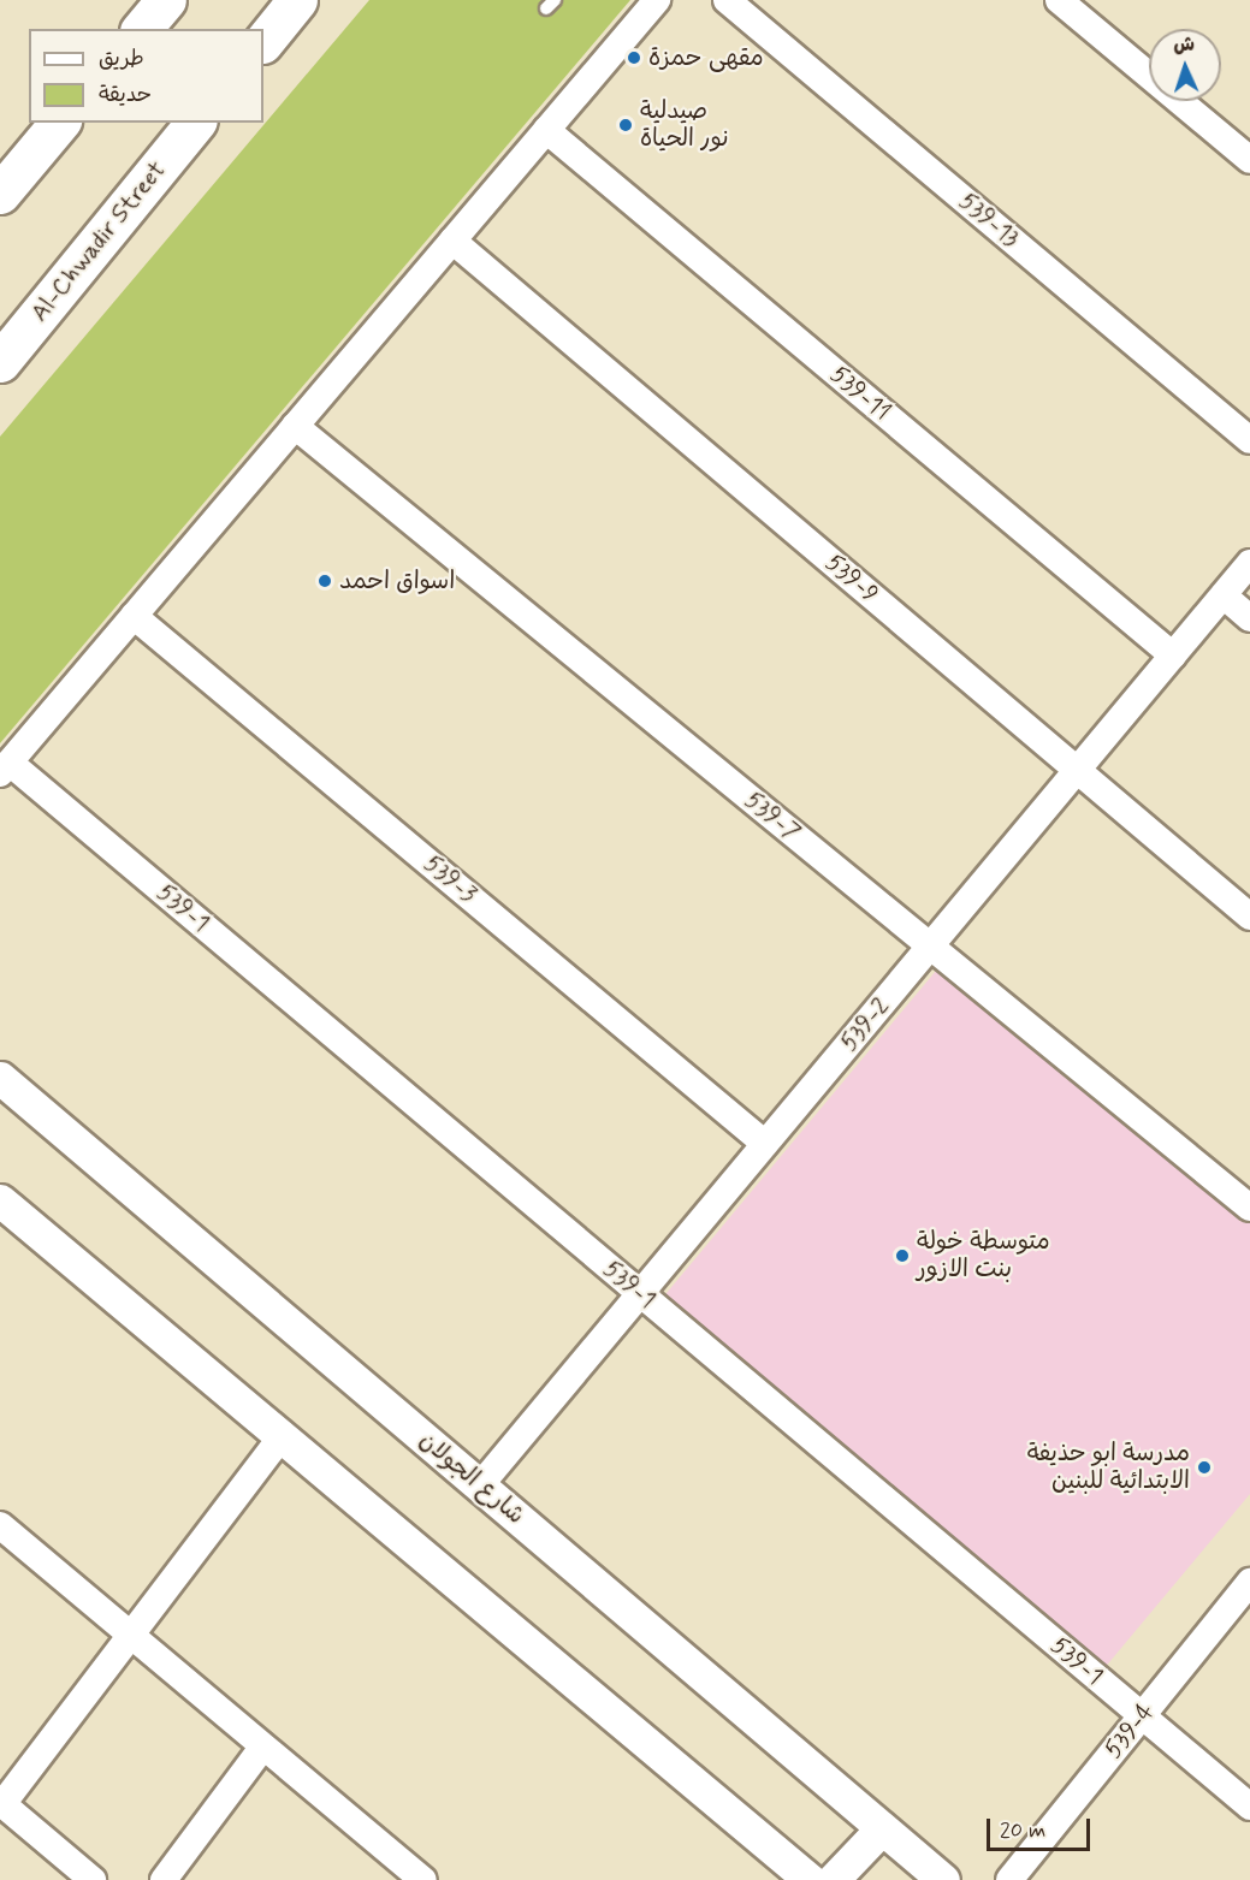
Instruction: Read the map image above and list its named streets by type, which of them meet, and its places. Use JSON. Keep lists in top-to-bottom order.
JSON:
{
  "streets": {
    "main road": ["Al-Chwadir Street"],
    "street": [
      "539-13",
      "539-11",
      "539-9",
      "539-7",
      "539-3",
      "539-1",
      "539-2",
      "شارع الجولان",
      "539-4"
    ]
  },
  "crossings": [
    ["539-11", "539-2"],
    ["539-9", "539-2"],
    ["539-7", "539-2"],
    ["539-3", "539-2"],
    ["539-1", "539-2"],
    ["539-1", "539-4"],
    ["539-2", "شارع الجولان"]
  ],
  "places": [
    "مقهى حمزة",
    "صيدلية نور الحياة",
    "اسواق احمد",
    "متوسطة خولة بنت الازور",
    "مدرسة ابو حذيفة الابتدائية للبنين"
  ],
  "legend": ["طريق", "حديقة"],
  "scale_bar": "20 m",
  "north": "top"
}
